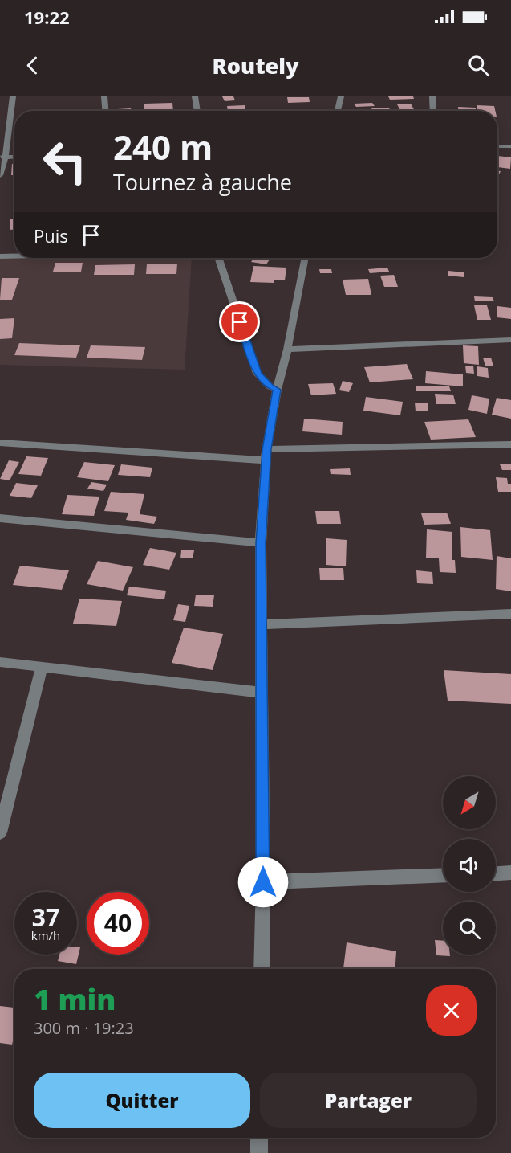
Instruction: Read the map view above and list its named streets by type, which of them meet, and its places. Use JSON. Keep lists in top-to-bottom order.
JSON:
{
  "north": "bottom left",
  "page": {
    "status": "19:22",
    "header": "Routely",
    "turn": ["240 m", "Tournez à gauche"],
    "then": "Puis",
    "speed": "37 km/h",
    "limit": "40",
    "heading": ["1 min", "300 m · 19:23"],
    "buttons": ["Quitter", "Partager"]
  }
}
